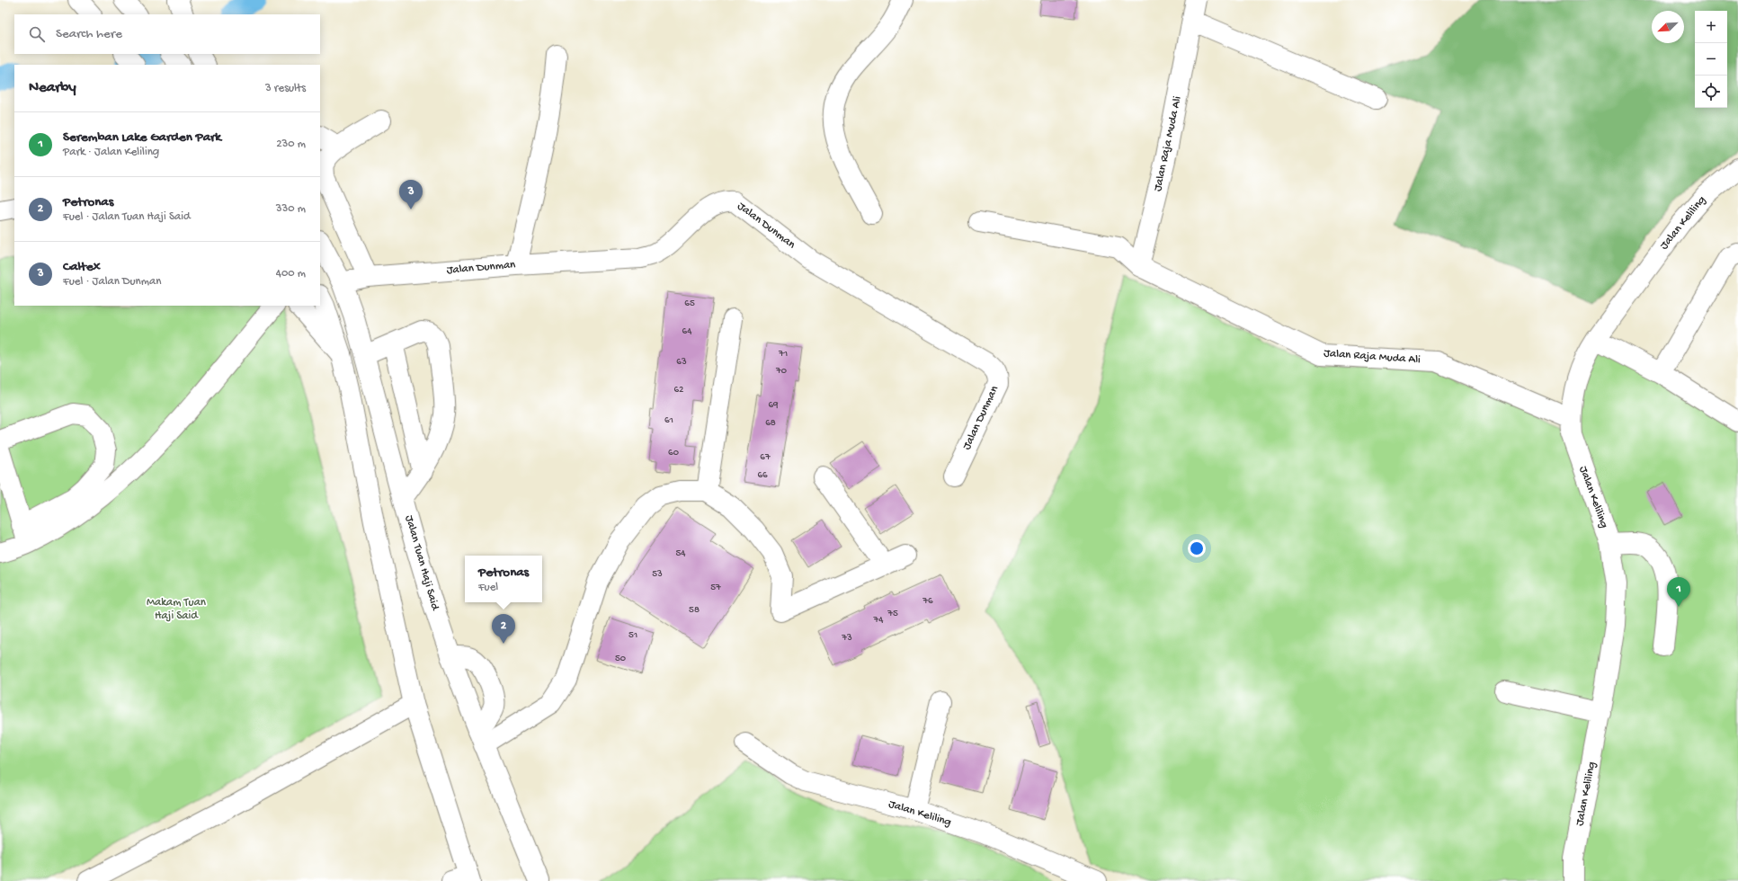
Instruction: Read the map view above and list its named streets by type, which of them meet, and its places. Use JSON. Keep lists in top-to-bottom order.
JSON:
{
  "streets": {
    "street": [
      "Jalan Raja Muda Ali",
      "Jalan Keliling",
      "Jalan Dunman",
      "Jalan Tuan Haji Said"
    ]
  },
  "crossings": [
    ["Jalan Raja Muda Ali", "Jalan Keliling"],
    ["Jalan Dunman", "Jalan Tuan Haji Said"]
  ],
  "parks": ["Makam Tuan Haji Said"],
  "house_numbers": [
    "65",
    "64",
    "71",
    "63",
    "70",
    "62",
    "69",
    "61",
    "68",
    "60",
    "67",
    "66",
    "54",
    "53",
    "57",
    "76",
    "58",
    "75",
    "74",
    "51",
    "73",
    "50"
  ],
  "north": "bottom left",
  "page": {
    "map_buttons": ["+", "−"],
    "search": "Search here",
    "heading": ["Nearby", "3 results"],
    "list": [
      {
        "mark": "1",
        "name": "Seremban Lake Garden Park",
        "note": "Park · Jalan Keliling",
        "value": "230 m"
      },
      {
        "mark": "2",
        "name": "Petronas",
        "note": "Fuel · Jalan Tuan Haji Said",
        "value": "330 m"
      },
      {
        "mark": "3",
        "name": "Caltex",
        "note": "Fuel · Jalan Dunman",
        "value": "400 m"
      }
    ],
    "pins": ["3", "1", "2"],
    "popup": ["Petronas", "Fuel"]
  }
}
